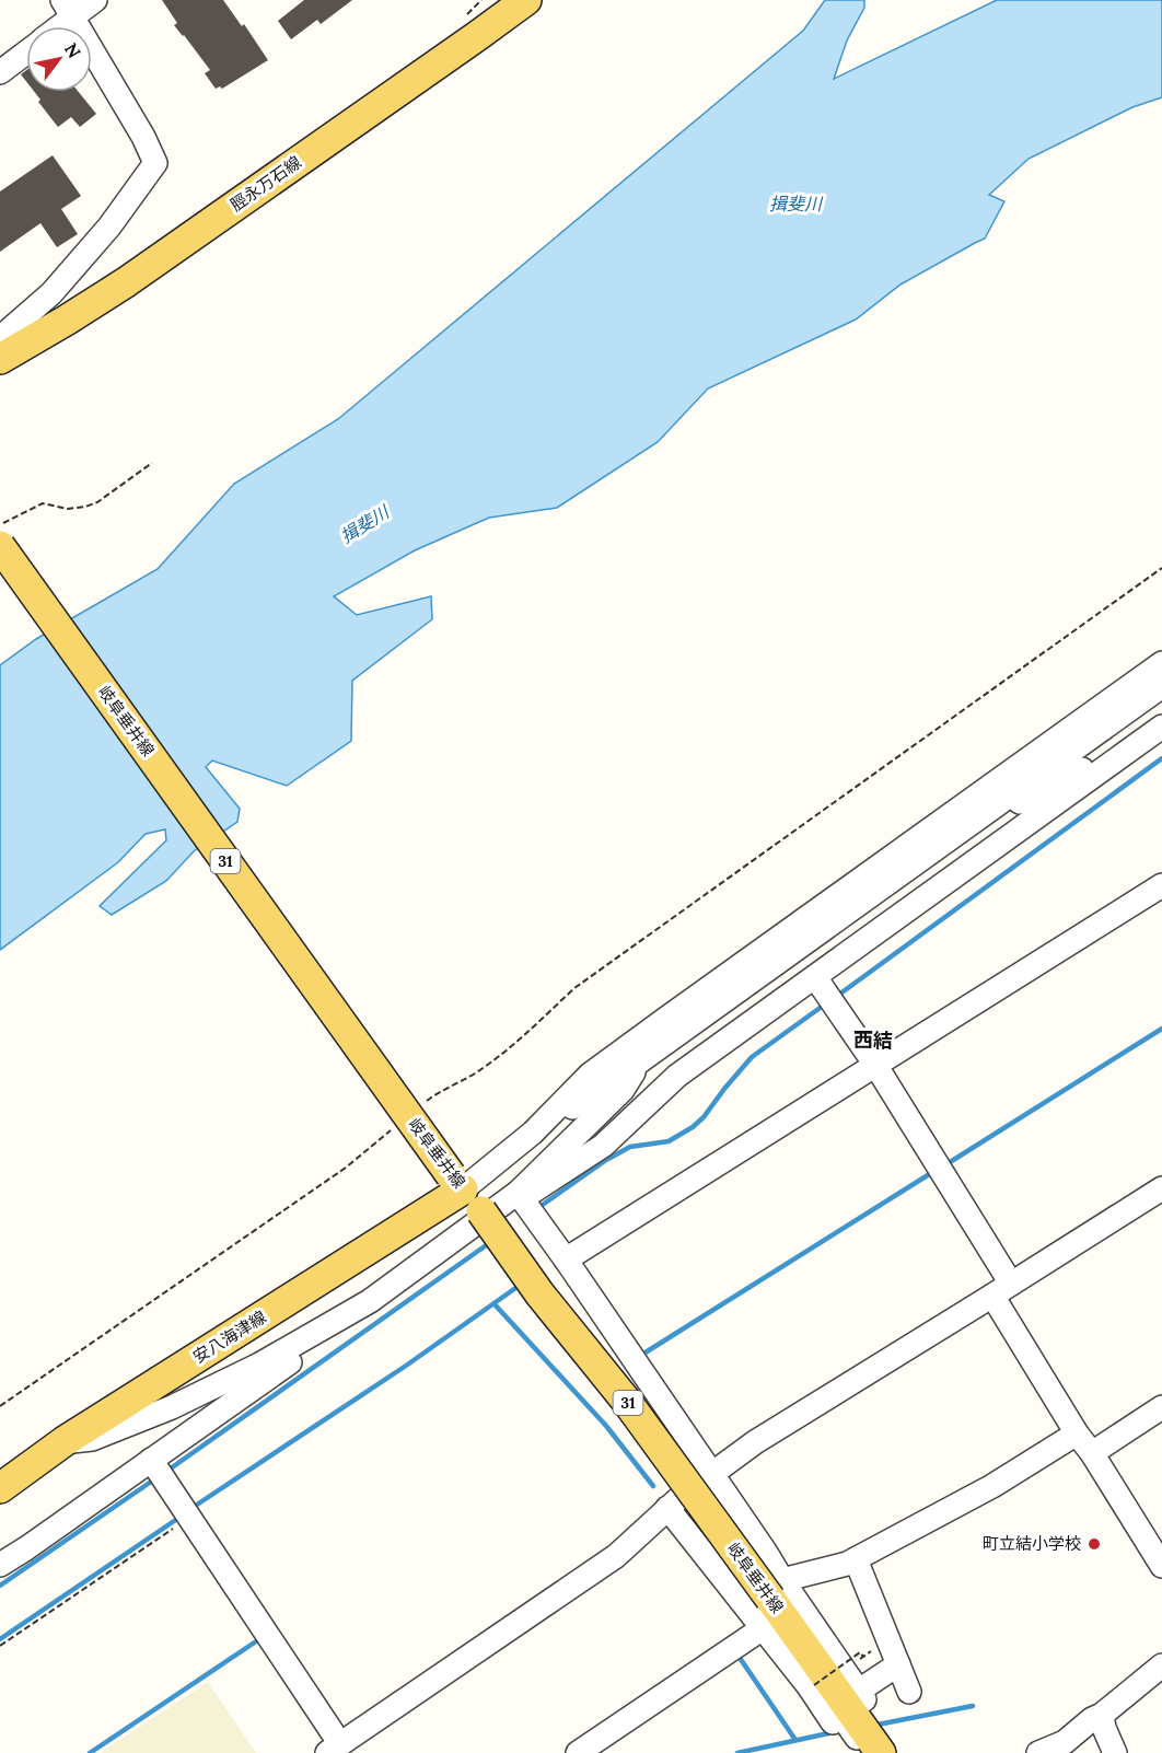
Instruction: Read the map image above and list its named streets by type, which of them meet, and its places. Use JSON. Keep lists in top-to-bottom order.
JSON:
{
  "streets": {
    "main road": [
      "脛永万石線",
      "岐阜垂井線",
      "31",
      "安八海津線"
    ]
  },
  "crossings": [
    ["岐阜垂井線", "安八海津線"]
  ],
  "districts": ["西結"],
  "water": ["揖斐川"],
  "places": ["町立結小学校"],
  "north": "top right"
}
